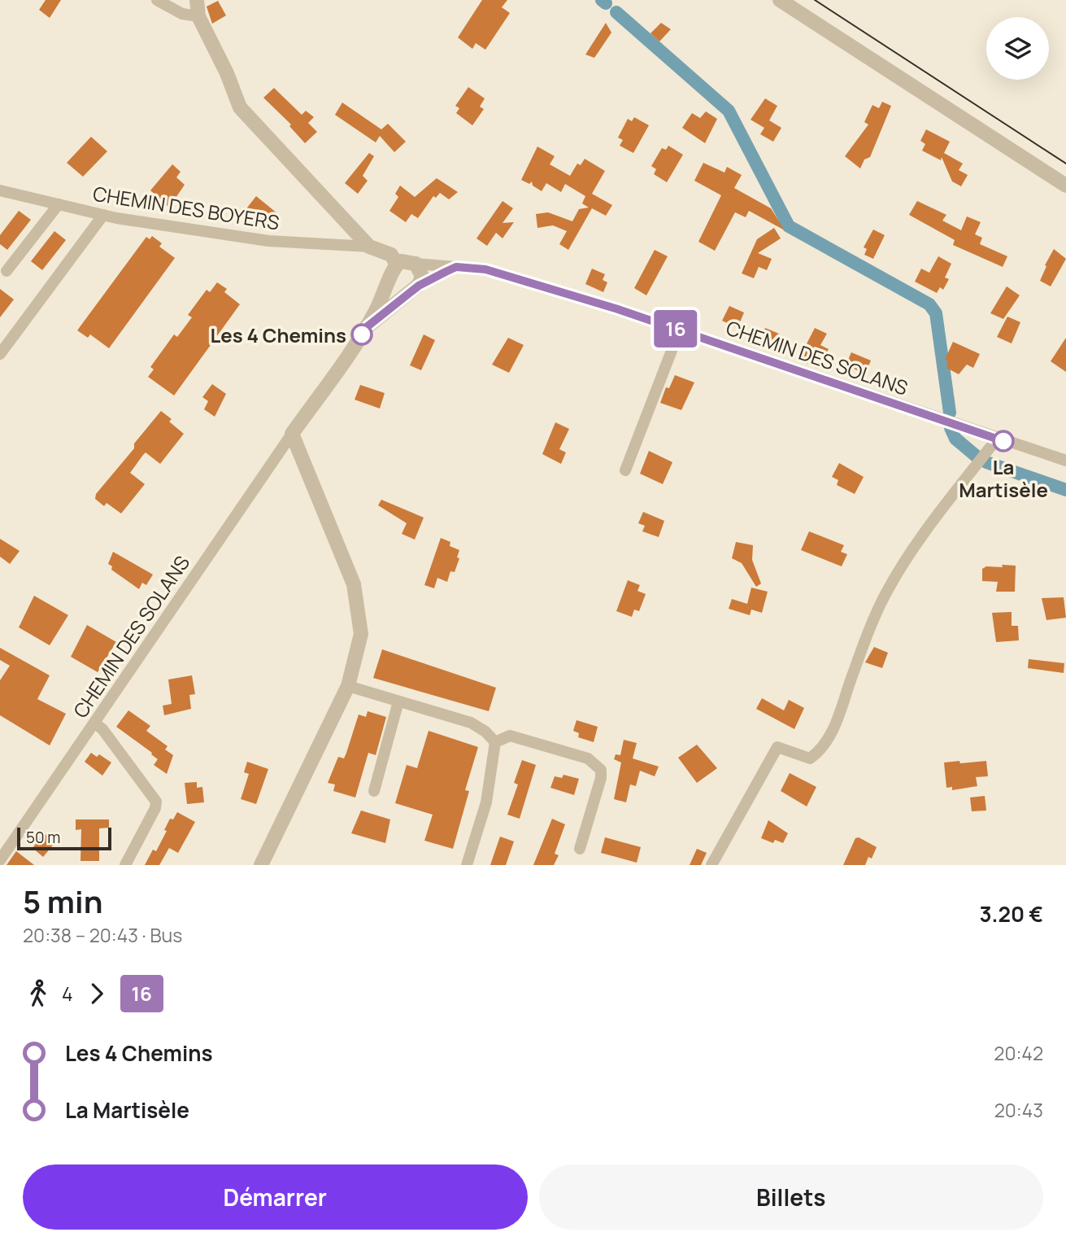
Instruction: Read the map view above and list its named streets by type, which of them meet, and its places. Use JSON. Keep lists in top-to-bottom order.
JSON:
{
  "streets": {
    "street": ["CHEMIN DES BOYERS", "CHEMIN DES SOLANS"]
  },
  "places": ["Les 4 Chemins", "La Martisèle"],
  "lines": ["bus line 16"],
  "scale_bar": "50 m",
  "page": {
    "on_map": "16",
    "scale": "50 m",
    "heading": ["5 min", "20:38 – 20:43 · Bus", "3.20 €"],
    "legs": ["4", "16"],
    "list": [
      {
        "name": "Les 4 Chemins",
        "value": "20:42"
      },
      {
        "name": "La Martisèle",
        "value": "20:43"
      }
    ],
    "buttons": ["Démarrer", "Billets"]
  }
}
